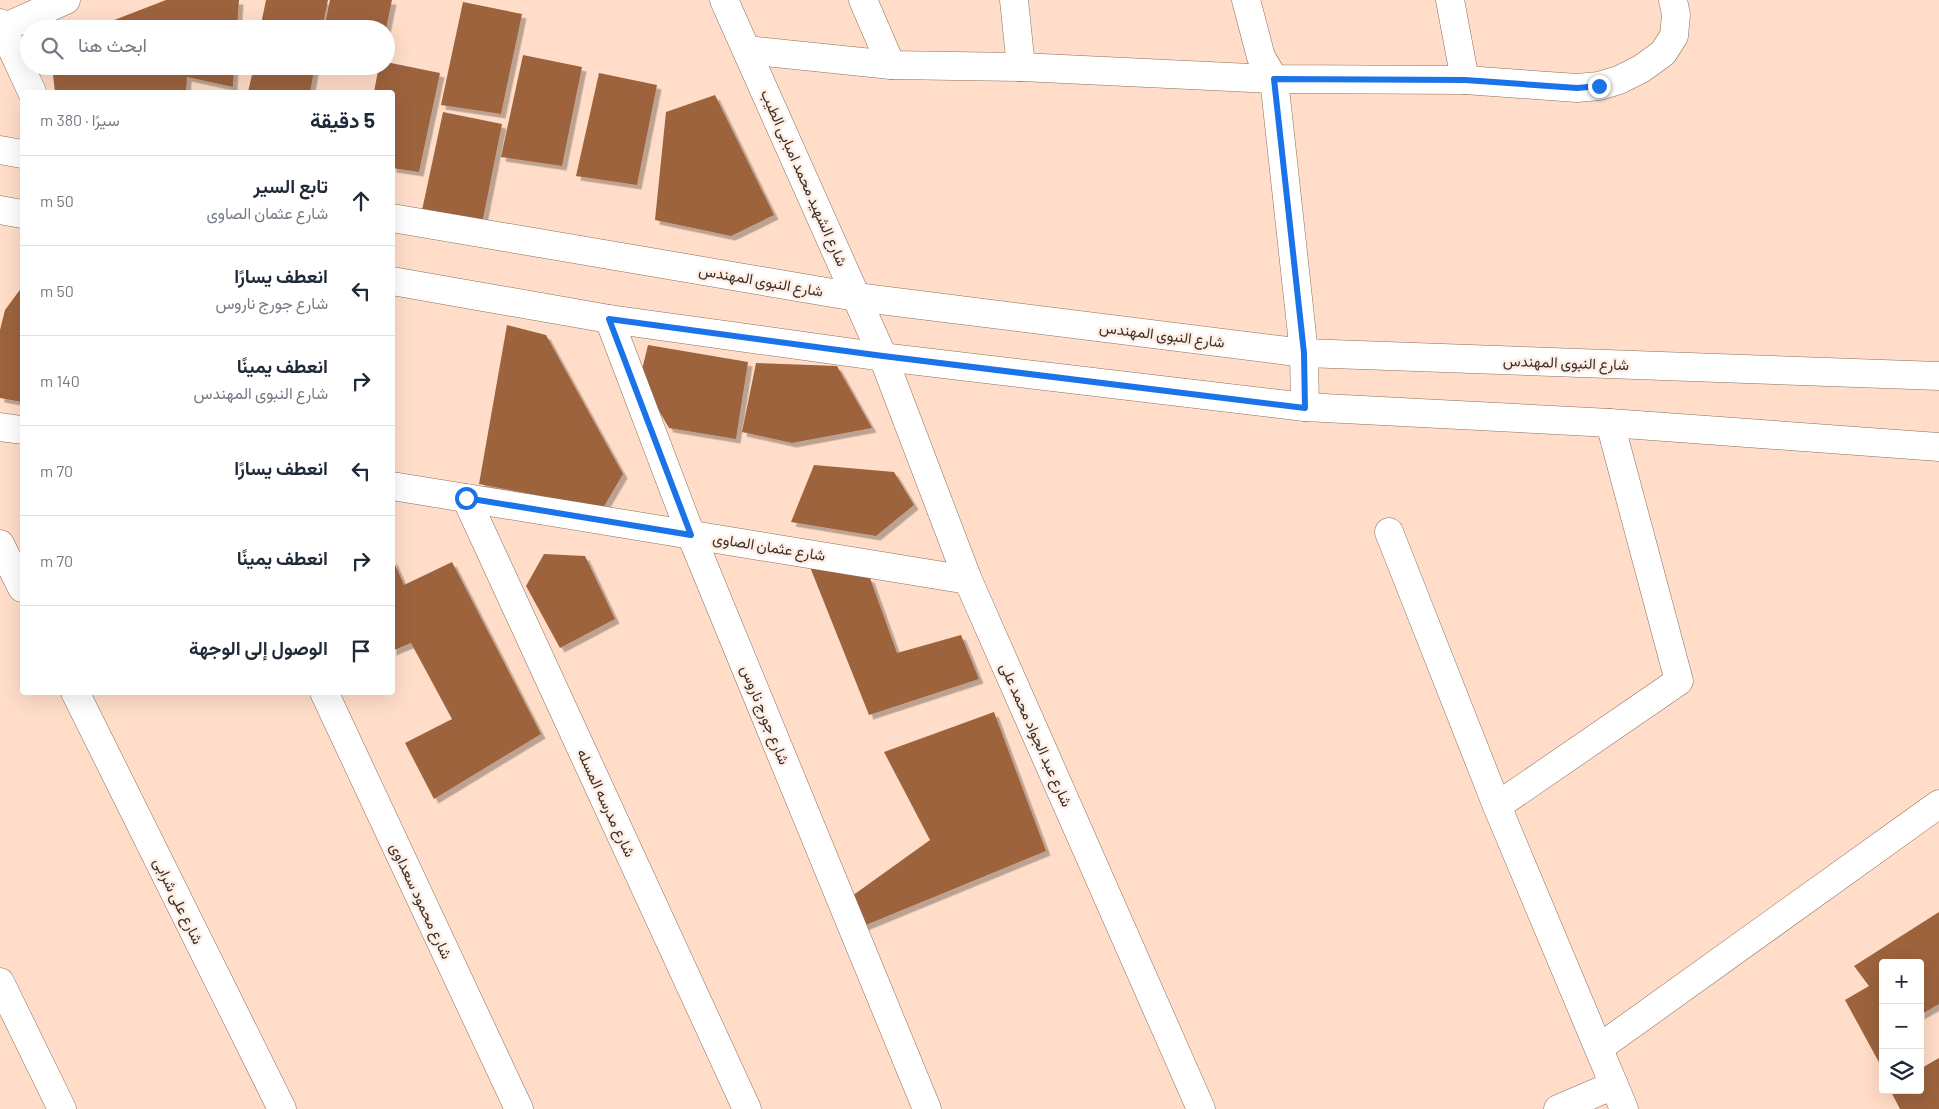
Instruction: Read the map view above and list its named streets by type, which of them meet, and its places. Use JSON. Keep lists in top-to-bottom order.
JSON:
{
  "streets": {
    "street": [
      "شارع الشهيد محمد امبابى الطيب",
      "شارع النبوى المهندس",
      "شارع عثمان الصاوى",
      "شارع جورج ناروس",
      "شارع عبد الجواد محمد على",
      "شارع مدرسه المسله",
      "شارع على شرابى",
      "شارع محمود سعداوى"
    ]
  },
  "crossings": [
    ["شارع الشهيد محمد امبابى الطيب", "شارع النبوى المهندس"],
    ["شارع الشهيد محمد امبابى الطيب", "شارع عبد الجواد محمد على"],
    ["شارع عثمان الصاوى", "شارع جورج ناروس"],
    ["شارع عثمان الصاوى", "شارع عبد الجواد محمد على"],
    ["شارع عثمان الصاوى", "شارع مدرسه المسله"]
  ],
  "page": {
    "search": "ابحث هنا",
    "heading": ["5 دقيقة", "سيرًا · 380 m"],
    "list": [
      ["تابع السير", "شارع عثمان الصاوى", "50 m"],
      ["انعطف يسارًا", "شارع جورج ناروس", "50 m"],
      ["انعطف يمينًا", "شارع النبوى المهندس", "140 m"],
      ["انعطف يسارًا", "70 m"],
      ["انعطف يمينًا", "70 m"],
      "الوصول إلى الوجهة"
    ],
    "map_buttons": ["+", "−"]
  }
}
